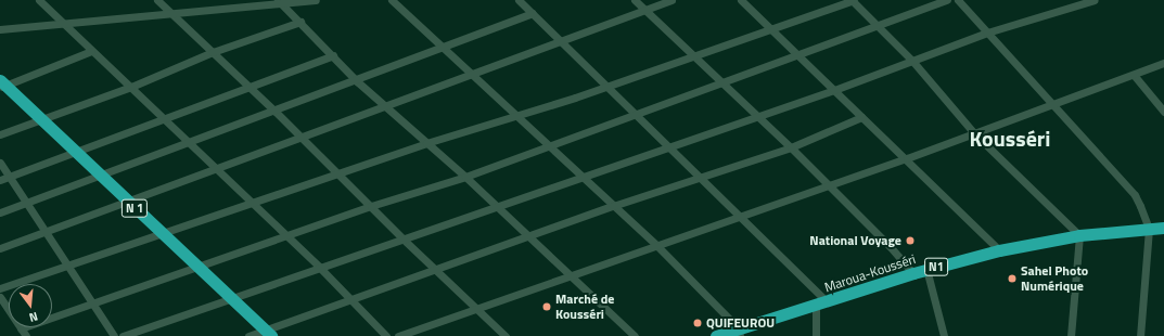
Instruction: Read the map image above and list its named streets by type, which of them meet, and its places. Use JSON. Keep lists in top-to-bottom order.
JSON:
{
  "streets": {
    "highway": ["N 1", "N1", "Maroua-Kousséri"]
  },
  "districts": ["Kousséri"],
  "places": [
    "National Voyage",
    "Sahel Photo Numérique",
    "Marché de Kousséri",
    "QUIFEUROU"
  ],
  "north": "bottom"
}
